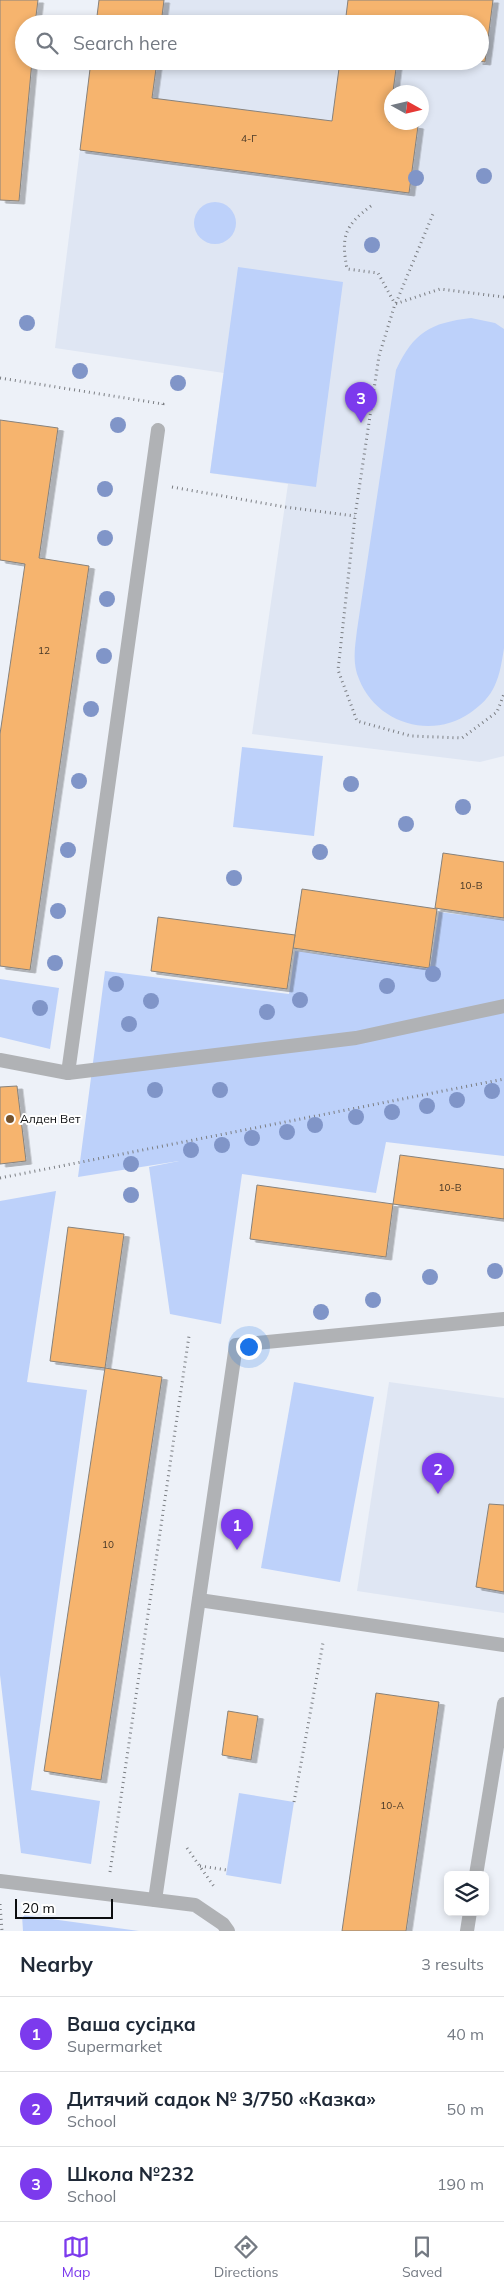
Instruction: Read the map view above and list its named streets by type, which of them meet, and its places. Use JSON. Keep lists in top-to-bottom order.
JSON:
{
  "places": ["Алден Вет"],
  "house_numbers": [
    "4-Г",
    "12",
    "10-В",
    "10-В",
    "10",
    "10-А"
  ],
  "scale_bar": "20 m",
  "north": "right",
  "page": {
    "search": "Search here",
    "pins": ["3", "2", "1"],
    "scale": "20 m",
    "heading": ["Nearby", "3 results"],
    "list": [
      {
        "mark": "1",
        "name": "Ваша сусідка",
        "note": "Supermarket",
        "value": "40 m"
      },
      {
        "mark": "2",
        "name": "Дитячий садок № 3/750 «Казка»",
        "note": "School",
        "value": "50 m"
      },
      {
        "mark": "3",
        "name": "Школа №232",
        "note": "School",
        "value": "190 m"
      }
    ],
    "nav": ["Map", "Directions", "Saved"]
  }
}
